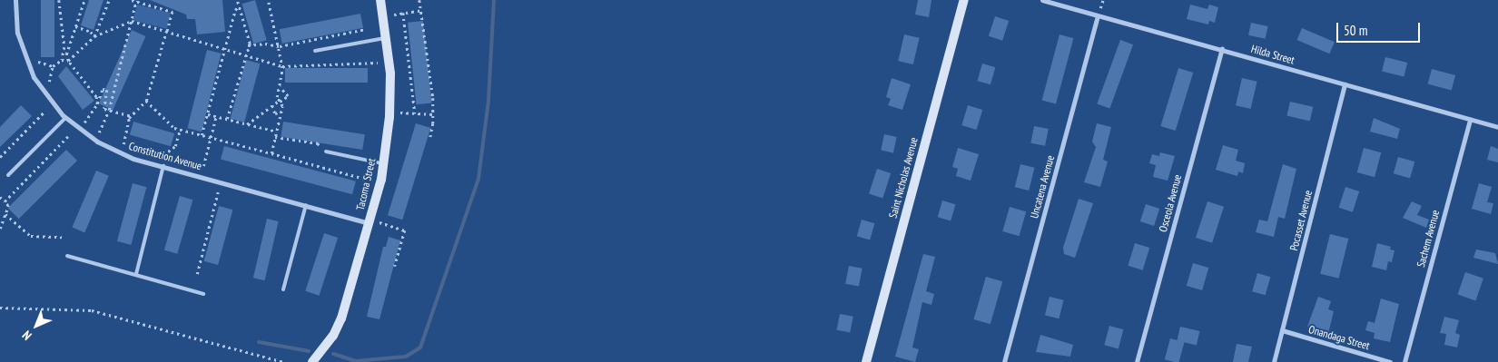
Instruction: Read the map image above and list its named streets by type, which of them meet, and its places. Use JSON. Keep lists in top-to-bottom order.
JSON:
{
  "streets": {
    "street": [
      "Hilda Street",
      "Constitution Avenue",
      "Saint Nicholas Avenue",
      "Tacoma Street",
      "Uncatena Avenue",
      "Osceola Avenue",
      "Pocasset Avenue",
      "Sachem Avenue",
      "Onandaga Street"
    ]
  },
  "crossings": [
    ["Hilda Street", "Uncatena Avenue"],
    ["Hilda Street", "Osceola Avenue"],
    ["Hilda Street", "Pocasset Avenue"],
    ["Hilda Street", "Sachem Avenue"],
    ["Constitution Avenue", "Tacoma Street"],
    ["Pocasset Avenue", "Onandaga Street"]
  ],
  "scale_bar": "50 m",
  "north": "bottom left"
}
